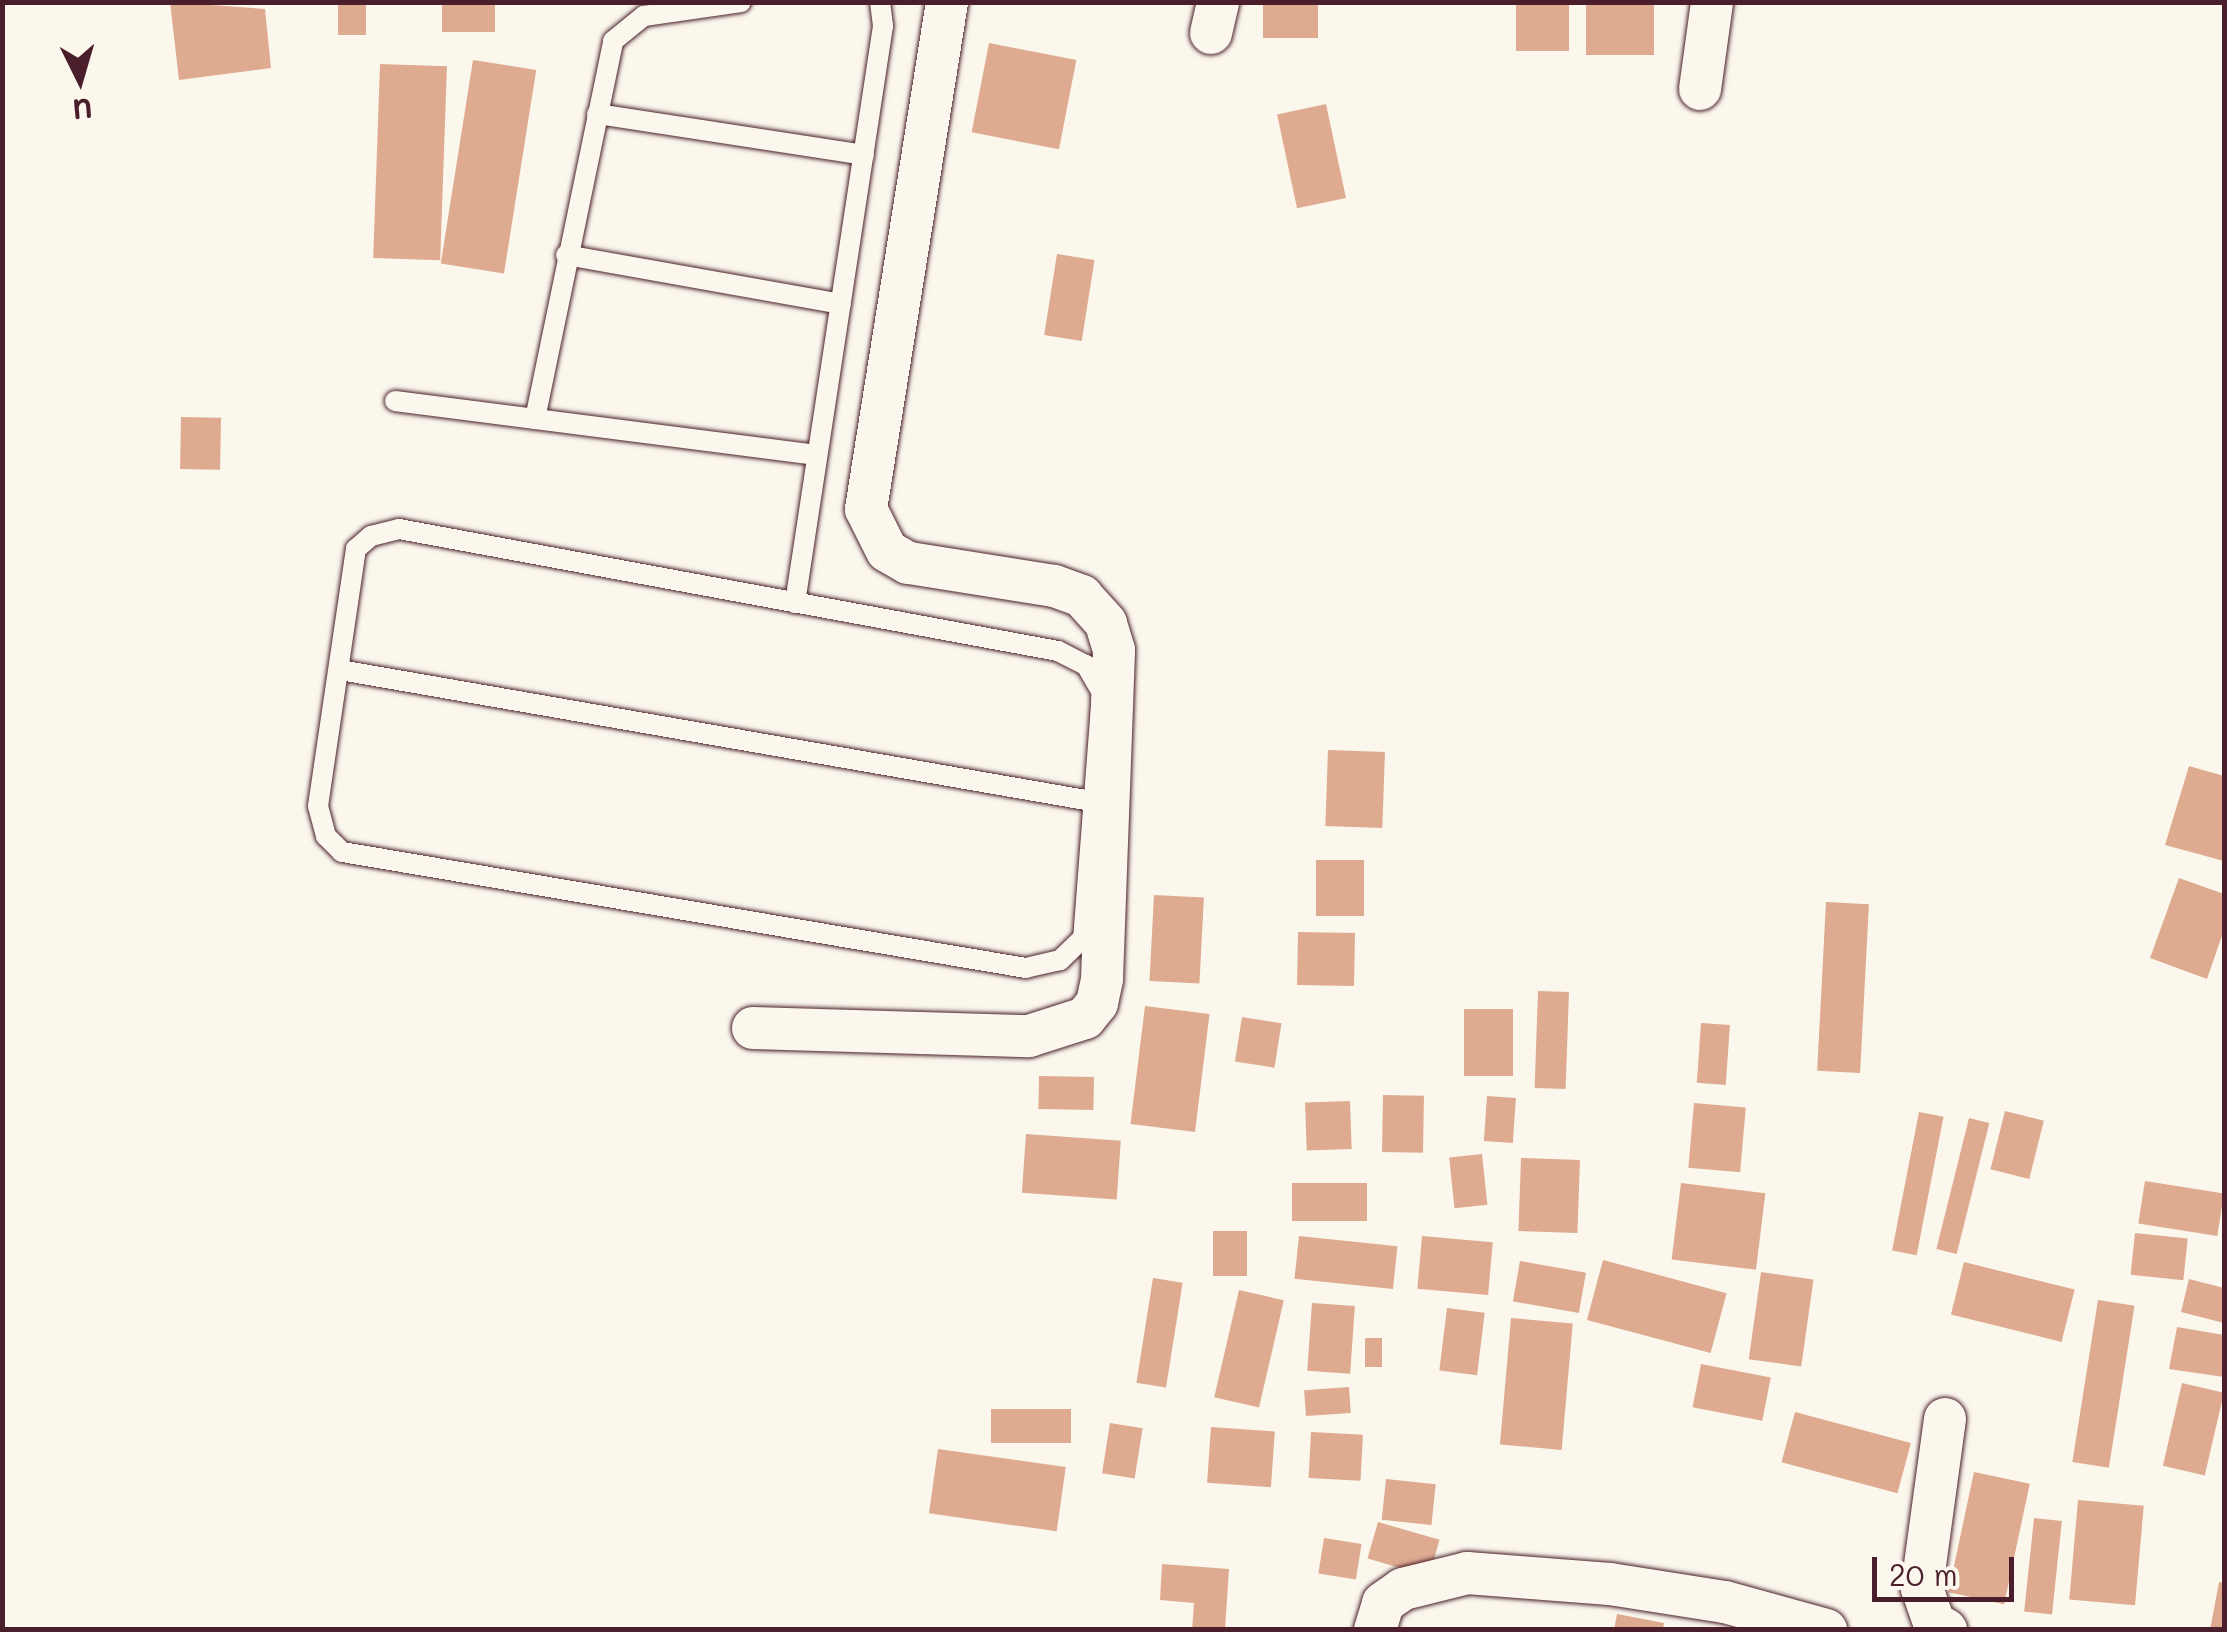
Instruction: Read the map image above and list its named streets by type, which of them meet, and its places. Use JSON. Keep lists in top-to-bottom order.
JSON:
{
  "scale_bar": "20 m",
  "north": "bottom"
}
